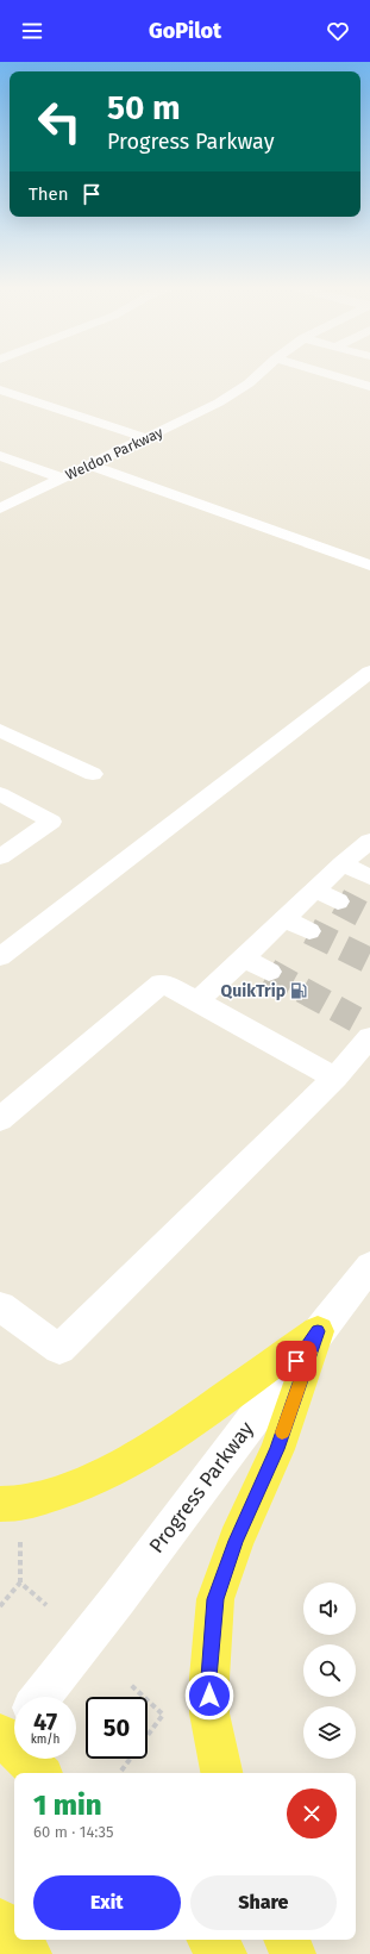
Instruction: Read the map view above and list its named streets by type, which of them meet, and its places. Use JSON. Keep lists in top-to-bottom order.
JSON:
{
  "streets": {
    "street": ["Weldon Parkway", "Progress Parkway"]
  },
  "places": {
    "fuel station": ["QuikTrip"]
  },
  "page": {
    "header": "GoPilot",
    "turn": ["50 m", "Progress Parkway"],
    "then": "Then",
    "speed": "47 km/h",
    "limit": "50",
    "heading": ["1 min", "60 m · 14:35"],
    "buttons": ["Exit", "Share"]
  }
}
